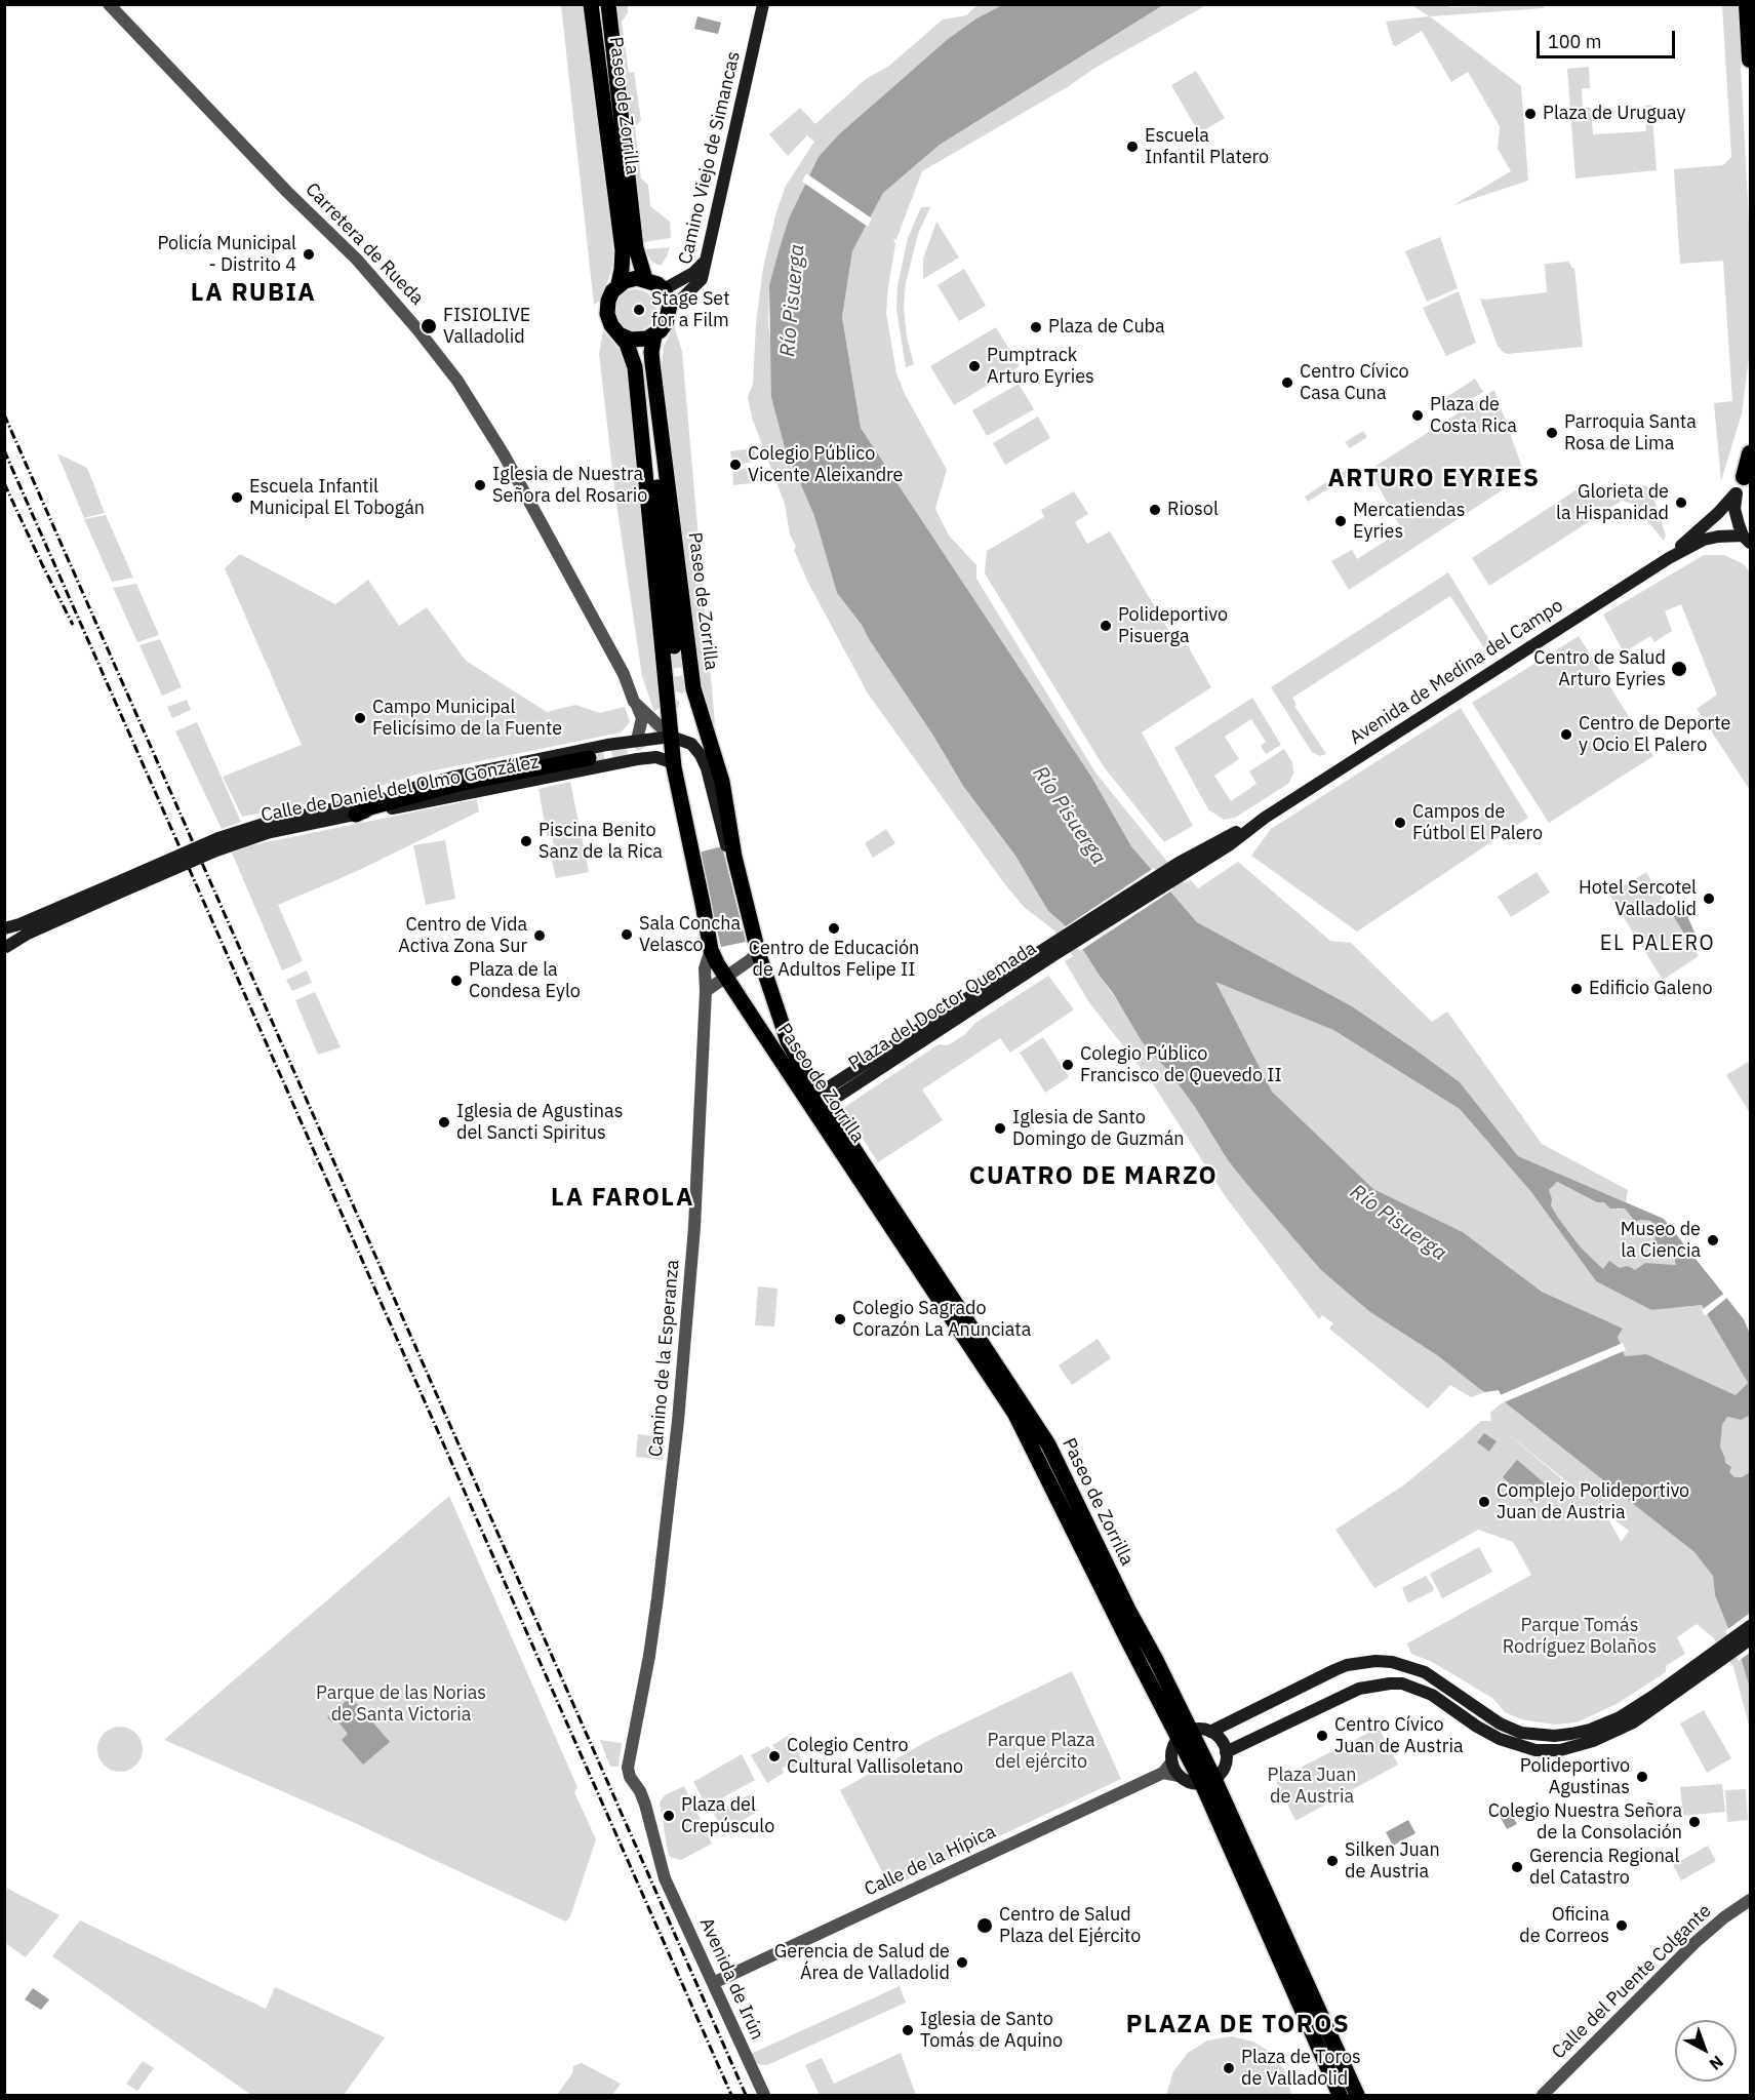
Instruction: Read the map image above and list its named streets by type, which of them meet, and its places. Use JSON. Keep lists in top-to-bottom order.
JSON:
{
  "streets": {
    "main road": [
      "Paseo de Zorrilla",
      "Camino Viejo de Simancas",
      "Avenida de Medina del Campo",
      "Calle de Daniel del Olmo González",
      "Plaza del Doctor Quemada"
    ],
    "street": [
      "Carretera de Rueda",
      "Camino de la Esperanza",
      "Calle de la Hípica",
      "Avenida de Irún",
      "Calle del Puente Colgante"
    ]
  },
  "crossings": [
    ["Paseo de Zorrilla", "Camino Viejo de Simancas"],
    ["Paseo de Zorrilla", "Carretera de Rueda"],
    ["Paseo de Zorrilla", "Calle de Daniel del Olmo González"],
    ["Paseo de Zorrilla", "Plaza del Doctor Quemada"],
    ["Paseo de Zorrilla", "Camino de la Esperanza"],
    ["Carretera de Rueda", "Calle de Daniel del Olmo González"],
    ["Avenida de Medina del Campo", "Plaza del Doctor Quemada"],
    ["Camino de la Esperanza", "Avenida de Irún"],
    ["Calle de la Hípica", "Avenida de Irún"]
  ],
  "districts": [
    "LA RUBIA",
    "ARTURO EYRIES",
    "EL PALERO",
    "CUATRO DE MARZO",
    "LA FAROLA",
    "PLAZA DE TOROS"
  ],
  "water": ["Río Pisuerga"],
  "parks": [
    "Parque Tomás Rodríguez Bolaños",
    "Parque de las Norias de Santa Victoria",
    "Parque Plaza del ejército",
    "Plaza Juan de Austria"
  ],
  "places": [
    "Plaza de Uruguay",
    "Escuela Infantil Platero",
    "Policía Municipal - Distrito 4",
    "Stage Set for a Film",
    "FISIOLIVE Valladolid",
    "Plaza de Cuba",
    "Pumptrack Arturo Eyries",
    "Centro Cívico Casa Cuna",
    "Plaza de Costa Rica",
    "Parroquia Santa Rosa de Lima",
    "Colegio Público Vicente Aleixandre",
    "Iglesia de Nuestra Señora del Rosario",
    "Escuela Infantil Municipal El Tobogán",
    "Glorieta de la Hispanidad",
    "Riosol",
    "Mercatiendas Eyries",
    "Polideportivo Pisuerga",
    "Centro de Salud Arturo Eyries",
    "Campo Municipal Felicísimo de la Fuente",
    "Centro de Deporte y Ocio El Palero",
    "Campos de Fútbol El Palero",
    "Piscina Benito Sanz de la Rica",
    "Hotel Sercotel Valladolid",
    "Centro de Educación de Adultos Felipe II",
    "Sala Concha Velasco",
    "Centro de Vida Activa Zona Sur",
    "Plaza de la Condesa Eylo",
    "Edificio Galeno",
    "Colegio Público Francisco de Quevedo II",
    "Iglesia de Agustinas del Sancti Spiritus",
    "Iglesia de Santo Domingo de Guzmán",
    "Museo de la Ciencia",
    "Colegio Sagrado Corazón La Anunciata",
    "Complejo Polideportivo Juan de Austria",
    "Centro Cívico Juan de Austria",
    "Colegio Centro Cultural Vallisoletano",
    "Polideportivo Agustinas",
    "Plaza del Crepúsculo",
    "Colegio Nuestra Señora de la Consolación",
    "Silken Juan de Austria",
    "Gerencia Regional del Catastro",
    "Centro de Salud Plaza del Ejército",
    "Oficina de Correos",
    "Gerencia de Salud de Área de Valladolid",
    "Iglesia de Santo Tomás de Aquino",
    "Plaza de Toros de Valladolid"
  ],
  "scale_bar": "100 m",
  "north": "bottom right"
}
